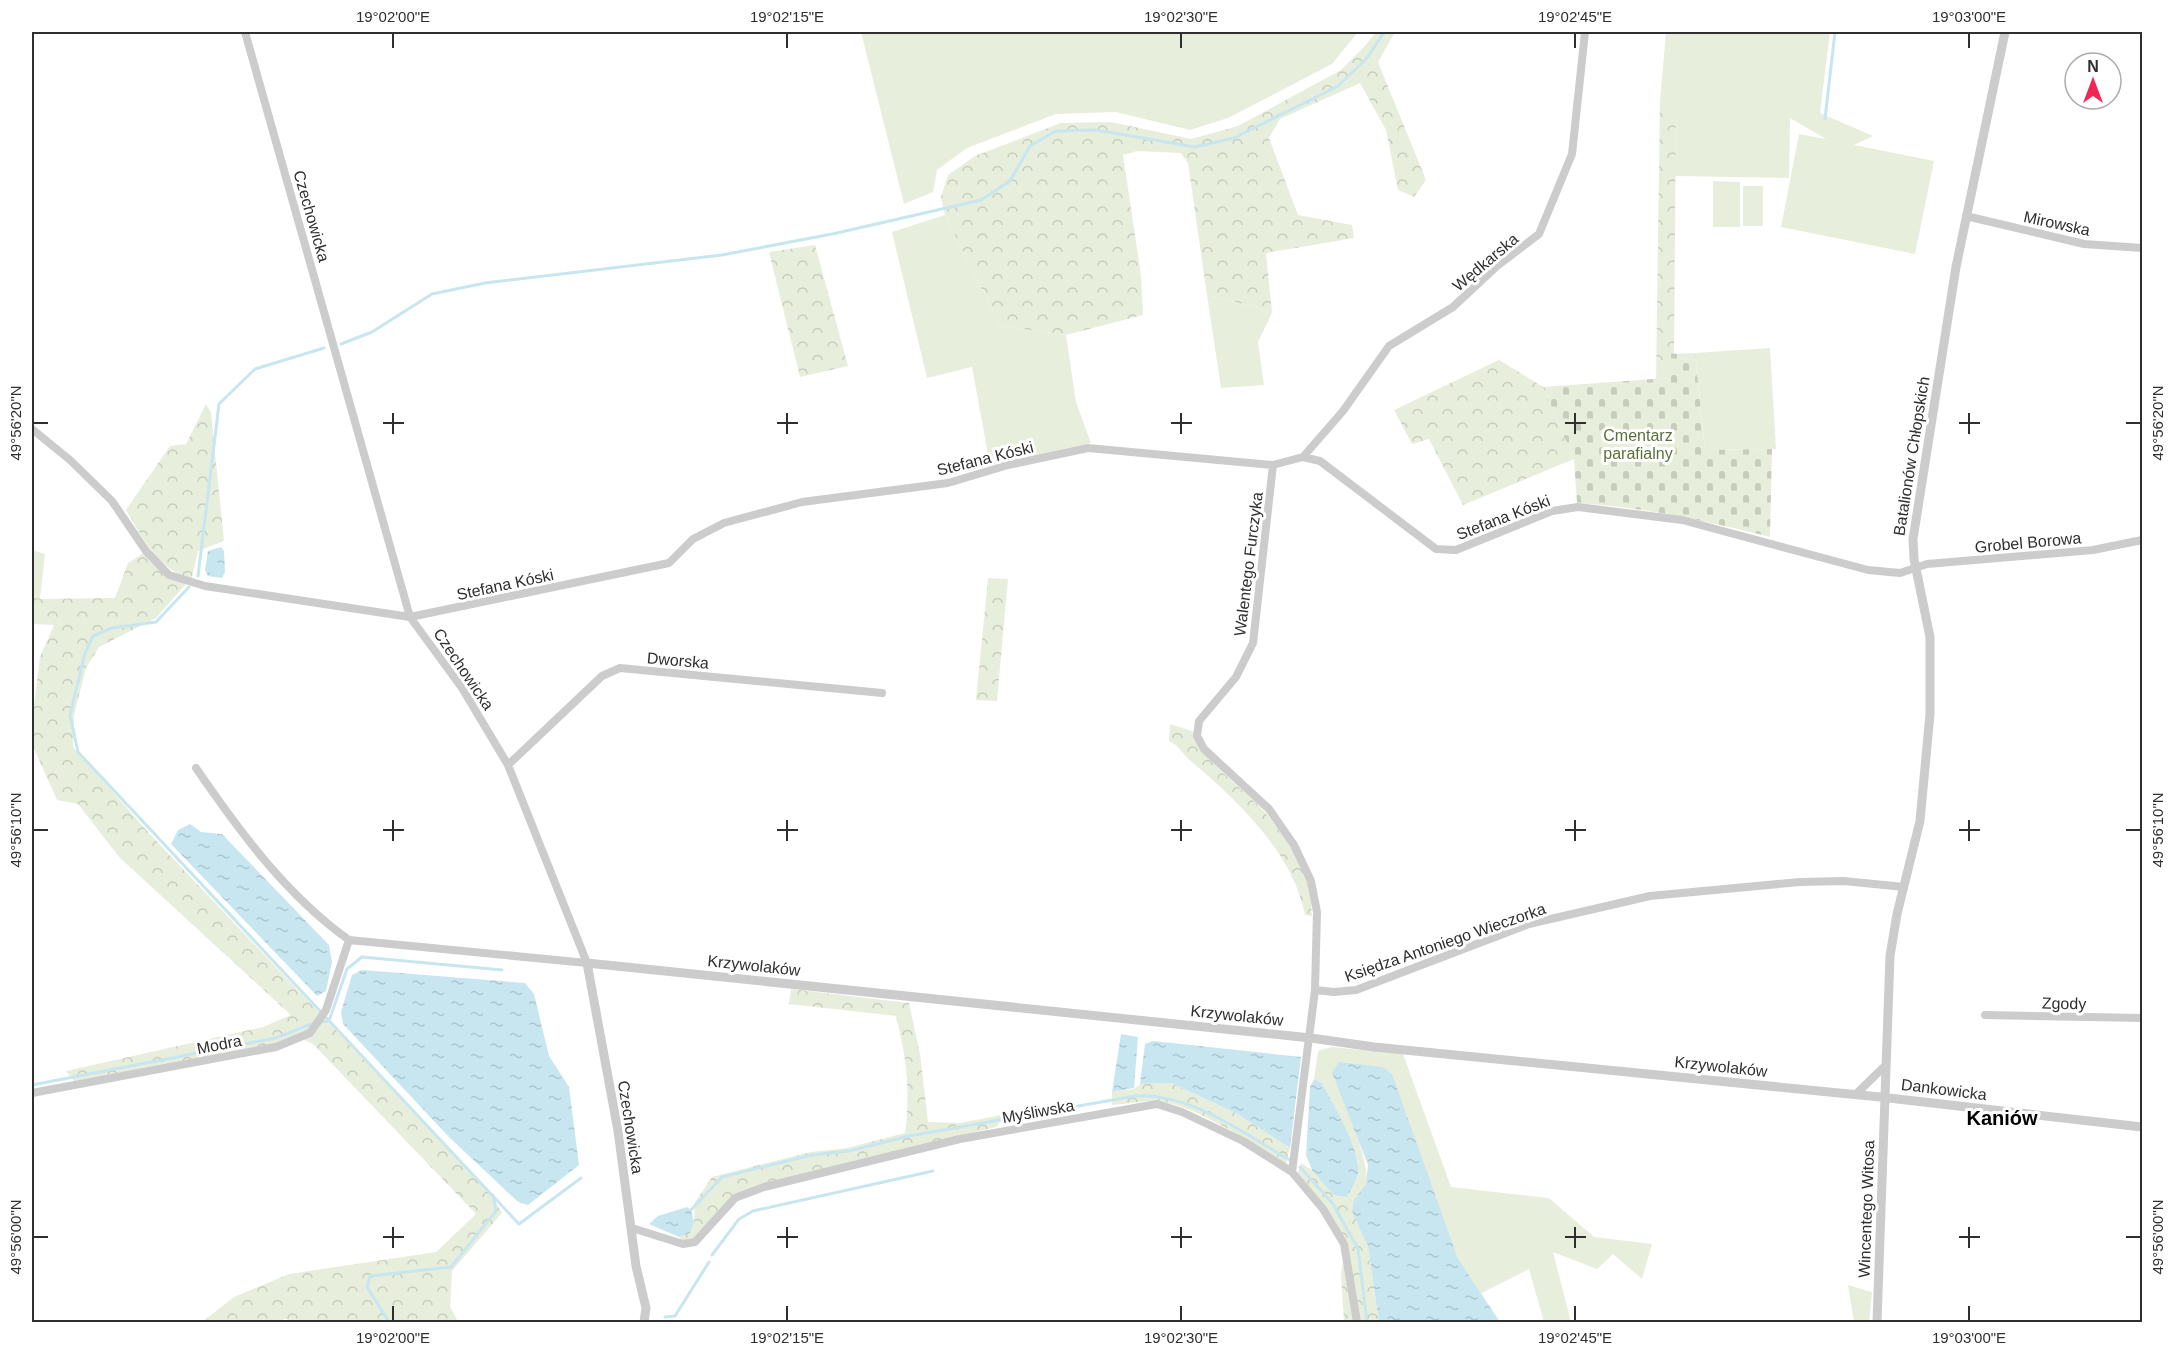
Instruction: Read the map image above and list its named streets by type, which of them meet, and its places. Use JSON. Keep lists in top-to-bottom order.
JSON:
{
  "streets": {
    "street": [
      "Czechowicka",
      "Mirowska",
      "Wędkarska",
      "Batalionów Chłopskich",
      "Stefana Kóski",
      "Grobel Borowa",
      "Walentego Furczyka",
      "Dworska",
      "Księdza Antoniego Wieczorka",
      "Krzywolaków",
      "Zgody",
      "Modra",
      "Dankowicka",
      "Myśliwska",
      "Wincentego Witosa"
    ]
  },
  "crossings": [
    ["Czechowicka", "Stefana Kóski"],
    ["Czechowicka", "Dworska"],
    ["Czechowicka", "Krzywolaków"],
    ["Czechowicka", "Myśliwska"],
    ["Mirowska", "Batalionów Chłopskich"],
    ["Wędkarska", "Stefana Kóski"],
    ["Batalionów Chłopskich", "Stefana Kóski"],
    ["Batalionów Chłopskich", "Grobel Borowa"],
    ["Batalionów Chłopskich", "Księdza Antoniego Wieczorka"],
    ["Batalionów Chłopskich", "Krzywolaków"],
    ["Batalionów Chłopskich", "Dankowicka"],
    ["Batalionów Chłopskich", "Wincentego Witosa"],
    ["Stefana Kóski", "Grobel Borowa"],
    ["Stefana Kóski", "Walentego Furczyka"],
    ["Walentego Furczyka", "Księdza Antoniego Wieczorka"],
    ["Walentego Furczyka", "Krzywolaków"],
    ["Walentego Furczyka", "Myśliwska"],
    ["Krzywolaków", "Dankowicka"],
    ["Krzywolaków", "Wincentego Witosa"],
    ["Dankowicka", "Wincentego Witosa"]
  ],
  "districts": ["Kaniów"],
  "parks": ["Cmentarz parafialny"],
  "north": "top",
  "coordinates": [
    "19°02'00\"E",
    "19°02'15\"E",
    "19°02'30\"E",
    "19°02'45\"E",
    "19°03'00\"E",
    "49°56'20\"N",
    "49°56'10\"N",
    "49°56'00\"N"
  ]
}
